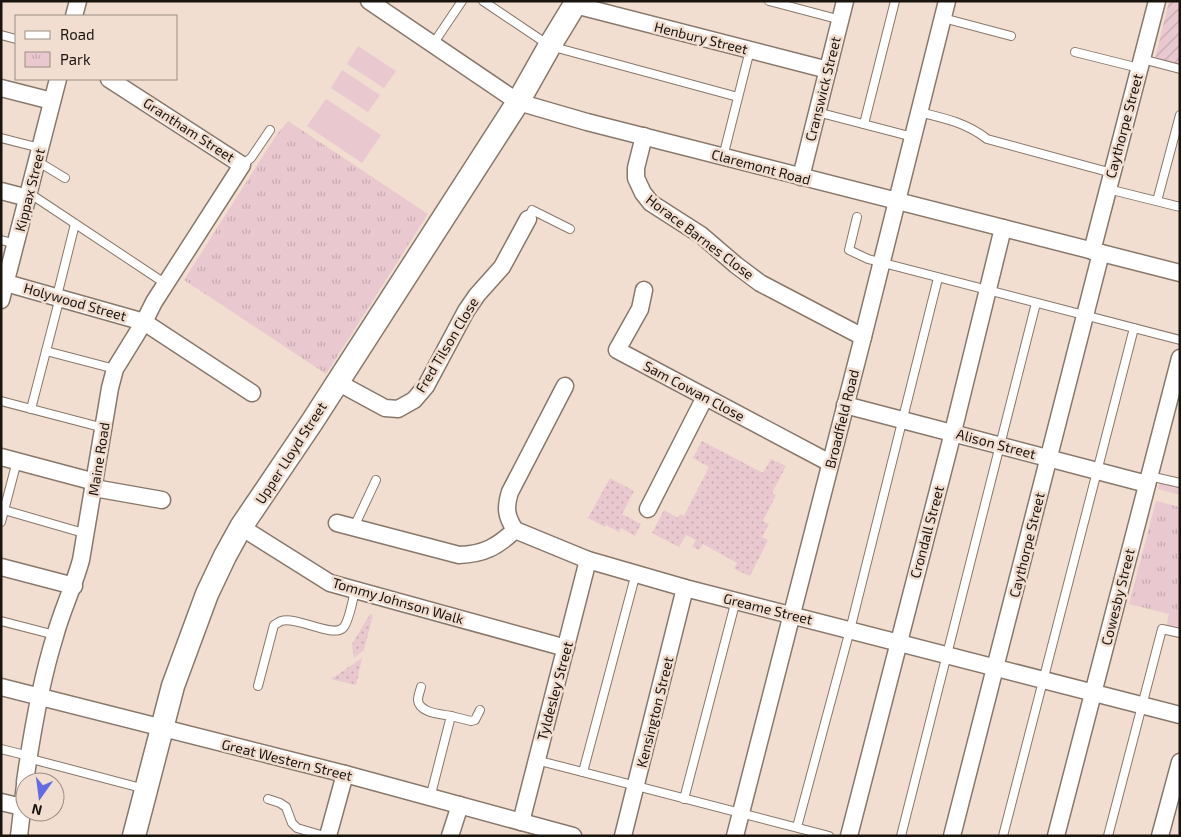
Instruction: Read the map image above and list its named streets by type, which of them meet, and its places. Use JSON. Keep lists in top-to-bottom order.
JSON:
{
  "streets": {
    "street": [
      "Henbury Street",
      "Cranswick Street",
      "Caythorpe Street",
      "Grantham Street",
      "Claremont Road",
      "Kippax Street",
      "Horace Barnes Close",
      "Holywood Street",
      "Fred Tilson Close",
      "Sam Cowan Close",
      "Broadfield Road",
      "Alison Street",
      "Upper Lloyd Street",
      "Maine Road",
      "Crondall Street",
      "Cowesby Street",
      "Tommy Johnson Walk",
      "Greame Street",
      "Tyldesley Street",
      "Kensington Street",
      "Great Western Street"
    ]
  },
  "crossings": [
    ["Henbury Street", "Cranswick Street"],
    ["Henbury Street", "Upper Lloyd Street"],
    ["Cranswick Street", "Claremont Road"],
    ["Caythorpe Street", "Claremont Road"],
    ["Caythorpe Street", "Alison Street"],
    ["Caythorpe Street", "Greame Street"],
    ["Grantham Street", "Maine Road"],
    ["Claremont Road", "Horace Barnes Close"],
    ["Claremont Road", "Broadfield Road"],
    ["Claremont Road", "Upper Lloyd Street"],
    ["Claremont Road", "Crondall Street"],
    ["Kippax Street", "Holywood Street"],
    ["Horace Barnes Close", "Broadfield Road"],
    ["Holywood Street", "Maine Road"],
    ["Fred Tilson Close", "Upper Lloyd Street"],
    ["Sam Cowan Close", "Broadfield Road"],
    ["Broadfield Road", "Alison Street"],
    ["Broadfield Road", "Greame Street"],
    ["Alison Street", "Crondall Street"],
    ["Alison Street", "Cowesby Street"],
    ["Upper Lloyd Street", "Tommy Johnson Walk"],
    ["Upper Lloyd Street", "Great Western Street"],
    ["Maine Road", "Great Western Street"],
    ["Crondall Street", "Greame Street"],
    ["Cowesby Street", "Greame Street"],
    ["Tommy Johnson Walk", "Tyldesley Street"],
    ["Greame Street", "Tyldesley Street"],
    ["Greame Street", "Kensington Street"],
    ["Tyldesley Street", "Great Western Street"]
  ],
  "legend": ["Road", "Park"],
  "north": "bottom"
}
